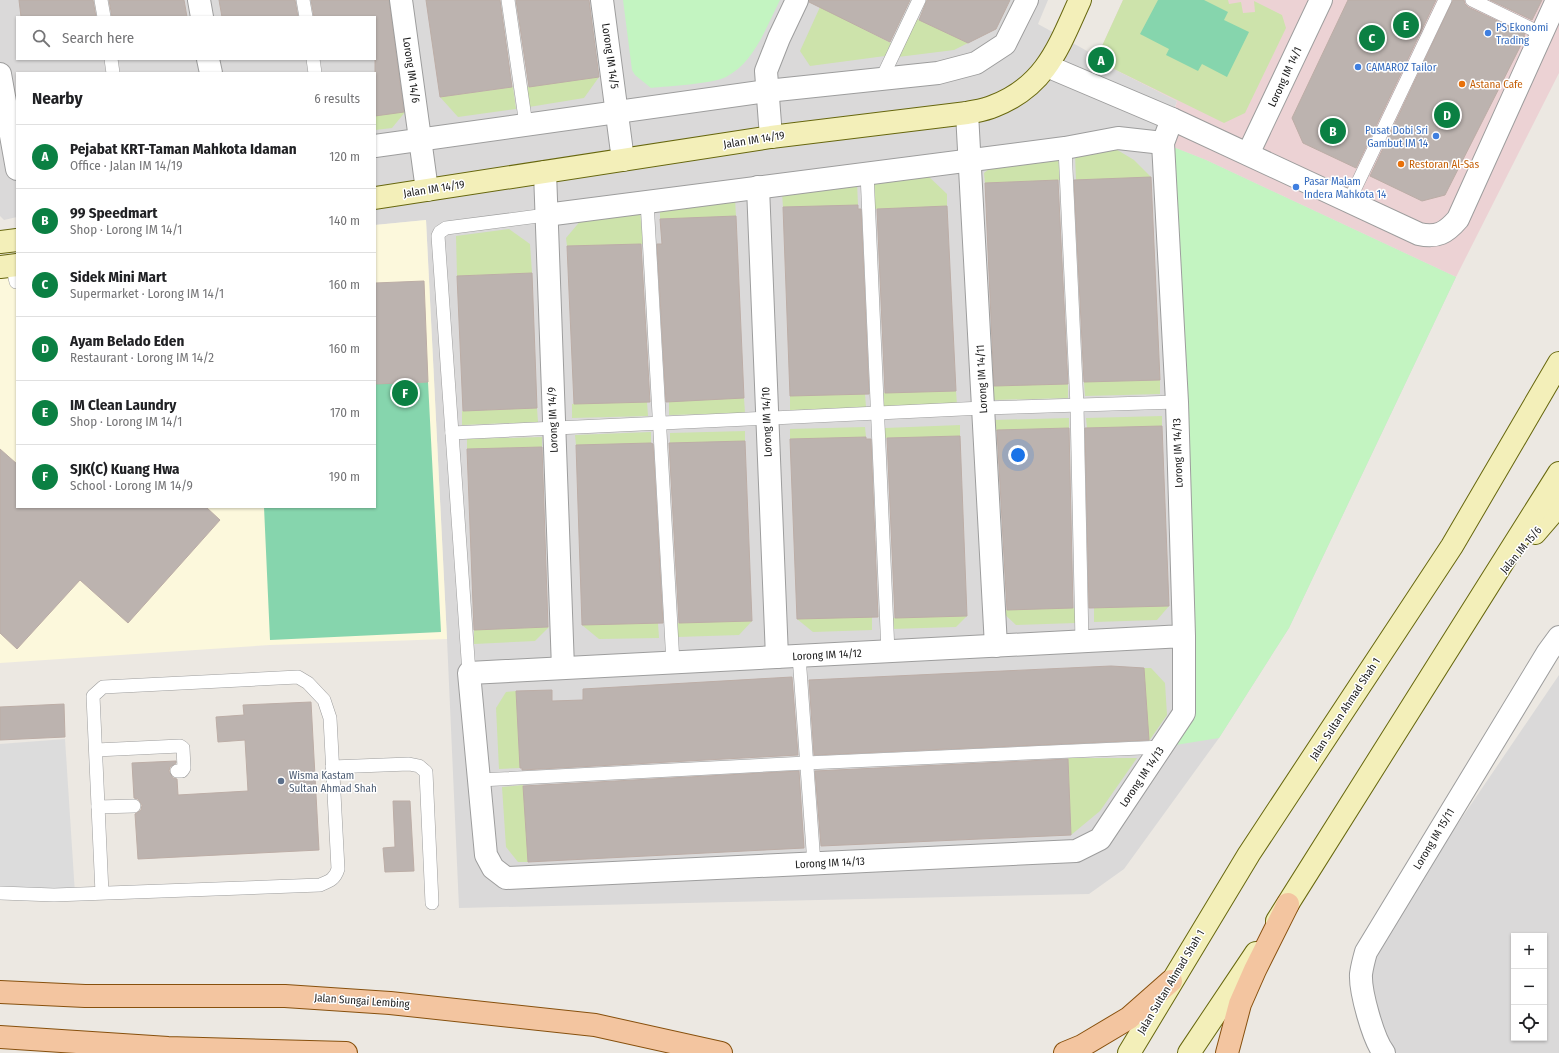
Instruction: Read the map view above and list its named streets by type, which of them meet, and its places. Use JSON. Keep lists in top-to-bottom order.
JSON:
{
  "streets": {
    "main road": [
      "Jalan IM 14/19",
      "Jalan IM 15/6",
      "Jalan Sultan Ahmad Shah 1",
      "Jalan Sungai Lembing"
    ],
    "street": [
      "Lorong IM 14/5",
      "Lorong IM 14/6",
      "Lorong IM 14/1",
      "Lorong IM 14/11",
      "Lorong IM 14/9",
      "Lorong IM 14/10",
      "Lorong IM 14/13",
      "Lorong IM 14/12",
      "Lorong IM 15/11"
    ]
  },
  "crossings": [
    ["Lorong IM 14/5", "Jalan IM 14/19"],
    ["Lorong IM 14/6", "Jalan IM 14/19"],
    ["Jalan IM 14/19", "Lorong IM 14/11"],
    ["Jalan IM 14/19", "Lorong IM 14/9"],
    ["Lorong IM 14/11", "Lorong IM 14/12"],
    ["Lorong IM 14/9", "Lorong IM 14/12"],
    ["Lorong IM 14/10", "Lorong IM 14/12"],
    ["Lorong IM 14/13", "Lorong IM 14/12"]
  ],
  "places": [
    "PS Ekonomi Trading",
    "CAMAROZ Tailor",
    "Astana Cafe",
    "Pusat Dobi Sri Gambut IM 14",
    "Restoran Al-Sas",
    "Pasar Malam Indera Mahkota 14",
    "Wisma Kastam Sultan Ahmad Shah"
  ],
  "page": {
    "pins": [
      "E",
      "C",
      "A",
      "D",
      "B",
      "F"
    ],
    "search": "Search here",
    "heading": ["Nearby", "6 results"],
    "list": [
      {
        "mark": "A",
        "name": "Pejabat KRT-Taman Mahkota Idaman",
        "note": "Office · Jalan IM 14/19",
        "value": "120 m"
      },
      {
        "mark": "B",
        "name": "99 Speedmart",
        "note": "Shop · Lorong IM 14/1",
        "value": "140 m"
      },
      {
        "mark": "C",
        "name": "Sidek Mini Mart",
        "note": "Supermarket · Lorong IM 14/1",
        "value": "160 m"
      },
      {
        "mark": "D",
        "name": "Ayam Belado Eden",
        "note": "Restaurant · Lorong IM 14/2",
        "value": "160 m"
      },
      {
        "mark": "E",
        "name": "IM Clean Laundry",
        "note": "Shop · Lorong IM 14/1",
        "value": "170 m"
      },
      {
        "mark": "F",
        "name": "SJK(C) Kuang Hwa",
        "note": "School · Lorong IM 14/9",
        "value": "190 m"
      }
    ],
    "map_buttons": ["+", "−"]
  }
}
